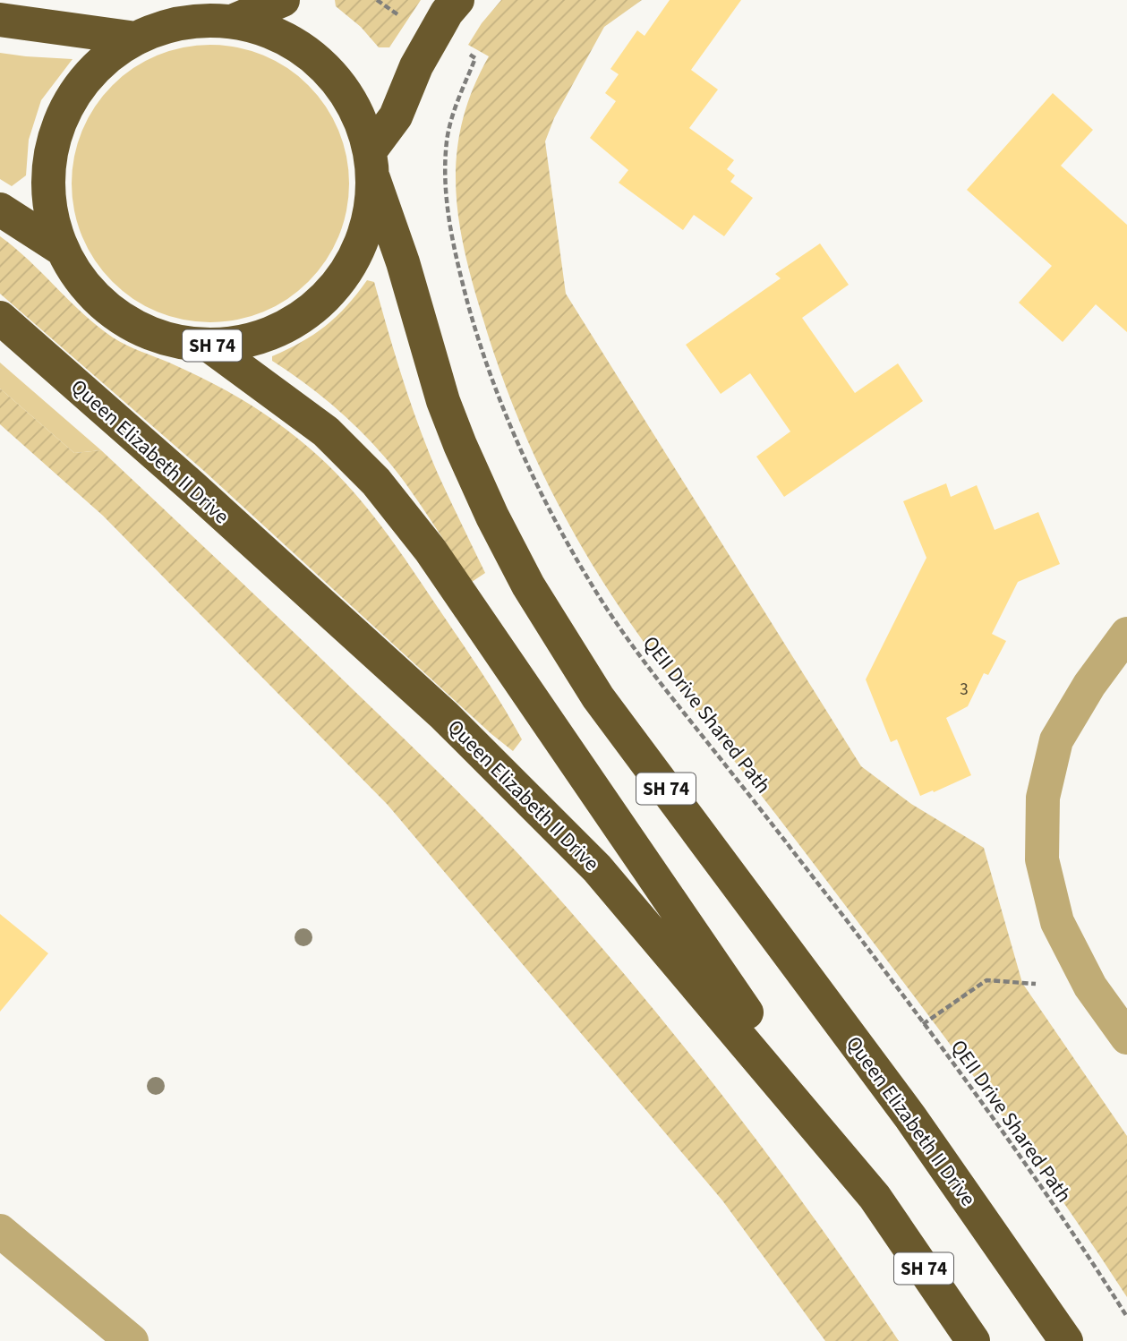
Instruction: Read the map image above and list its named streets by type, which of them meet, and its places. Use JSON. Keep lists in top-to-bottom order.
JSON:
{
  "streets": {
    "highway": ["SH 74", "Queen Elizabeth II Drive"],
    "path": ["QEII Drive Shared Path"]
  },
  "crossings": [
    ["SH 74", "Queen Elizabeth II Drive"]
  ],
  "house_numbers": ["3"]
}
